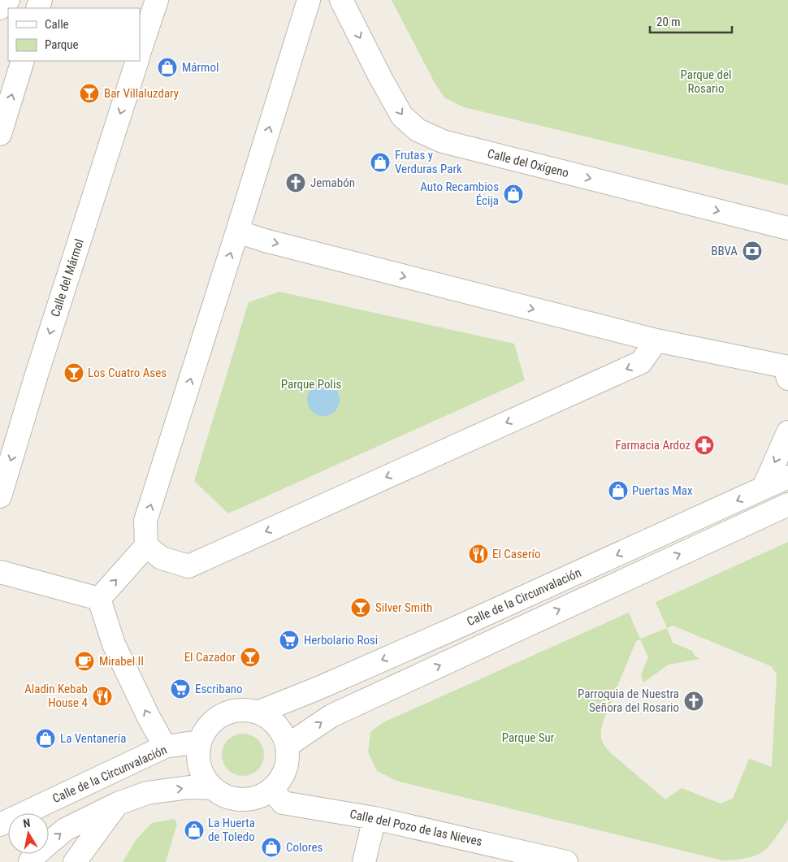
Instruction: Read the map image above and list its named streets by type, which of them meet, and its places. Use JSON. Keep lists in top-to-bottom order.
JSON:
{
  "streets": {
    "street": [
      "Calle del Oxígeno",
      "Calle del Mármol",
      "Calle de la Circunvalación",
      "Calle del Pozo de las Nieves"
    ]
  },
  "crossings": [
    ["Calle de la Circunvalación", "Calle del Pozo de las Nieves"]
  ],
  "parks": ["Parque del Rosario", "Parque Polis", "Parque Sur"],
  "places": {
    "shop": [
      "Mármol",
      "Frutas y Verduras Park",
      "Auto Recambios Écija",
      "Puertas Max",
      "La Ventanería",
      "La Huerta de Toledo",
      "Colores"
    ],
    "bar": [
      "Bar Villaluzdary",
      "Los Cuatro Ases",
      "Silver Smith",
      "El Cazador"
    ],
    "church": ["Jemabón", "Parroquia de Nuestra Señora del Rosario"],
    "bank": ["BBVA"],
    "pharmacy": ["Farmacia Ardoz"],
    "restaurant": ["El Caserío", "Aladin Kebab House 4"],
    "supermarket": ["Herbolario Rosi", "Escribano"],
    "cafe": ["Mirabel II"]
  },
  "legend": ["Calle", "Parque"],
  "scale_bar": "20 m",
  "north": "top"
}
